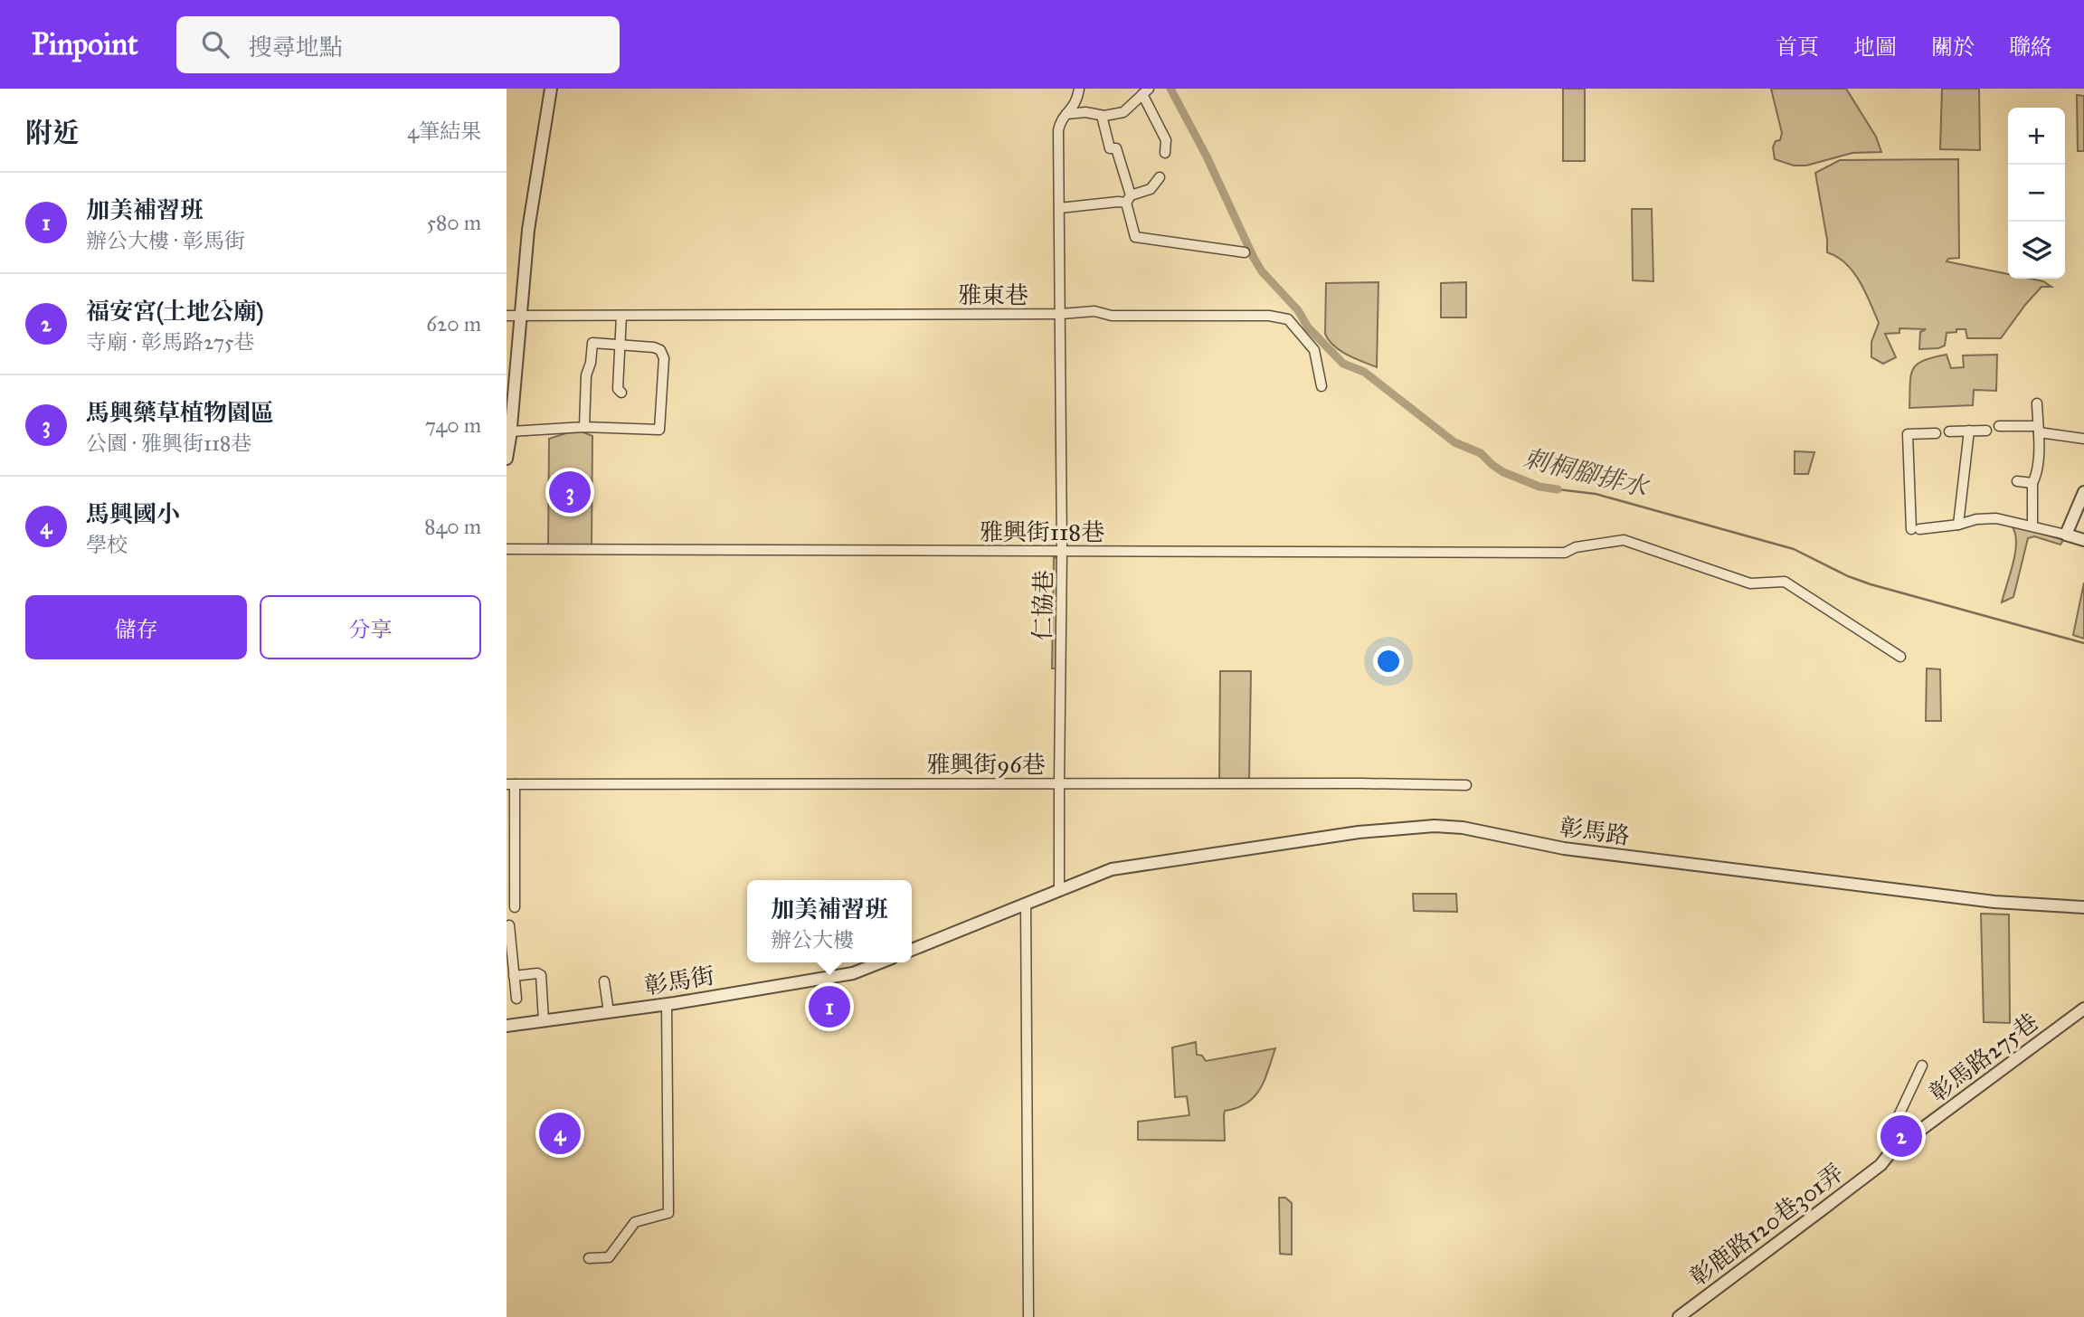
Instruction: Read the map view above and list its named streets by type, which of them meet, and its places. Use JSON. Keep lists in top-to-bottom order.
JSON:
{
  "streets": {
    "street": [
      "雅東巷",
      "雅興街118巷",
      "仁協巷",
      "雅興街96巷",
      "彰馬路",
      "彰馬街",
      "彰馬路275巷",
      "彰鹿路120巷301弄"
    ]
  },
  "crossings": [
    ["雅東巷", "仁協巷"],
    ["雅興街118巷", "仁協巷"],
    ["仁協巷", "雅興街96巷"],
    ["仁協巷", "彰馬路"],
    ["彰馬路275巷", "彰鹿路120巷301弄"]
  ],
  "water": ["刺桐腳排水"],
  "page": {
    "header": "Pinpoint",
    "search": "搜尋地點",
    "nav": [
      "首頁",
      "地圖",
      "關於",
      "聯絡"
    ],
    "heading": ["附近", "4筆結果"],
    "map_buttons": ["+", "−"],
    "list": [
      {
        "mark": "1",
        "name": "加美補習班",
        "note": "辦公大樓 · 彰馬街",
        "value": "580 m"
      },
      {
        "mark": "2",
        "name": "福安宮(土地公廟)",
        "note": "寺廟 · 彰馬路275巷",
        "value": "620 m"
      },
      {
        "mark": "3",
        "name": "馬興藥草植物園區",
        "note": "公園 · 雅興街118巷",
        "value": "740 m"
      },
      {
        "mark": "4",
        "name": "馬興國小",
        "note": "學校",
        "value": "840 m"
      }
    ],
    "pins": [
      "3",
      "1",
      "4",
      "2"
    ],
    "buttons": ["儲存", "分享"],
    "popup": ["加美補習班", "辦公大樓"]
  }
}
